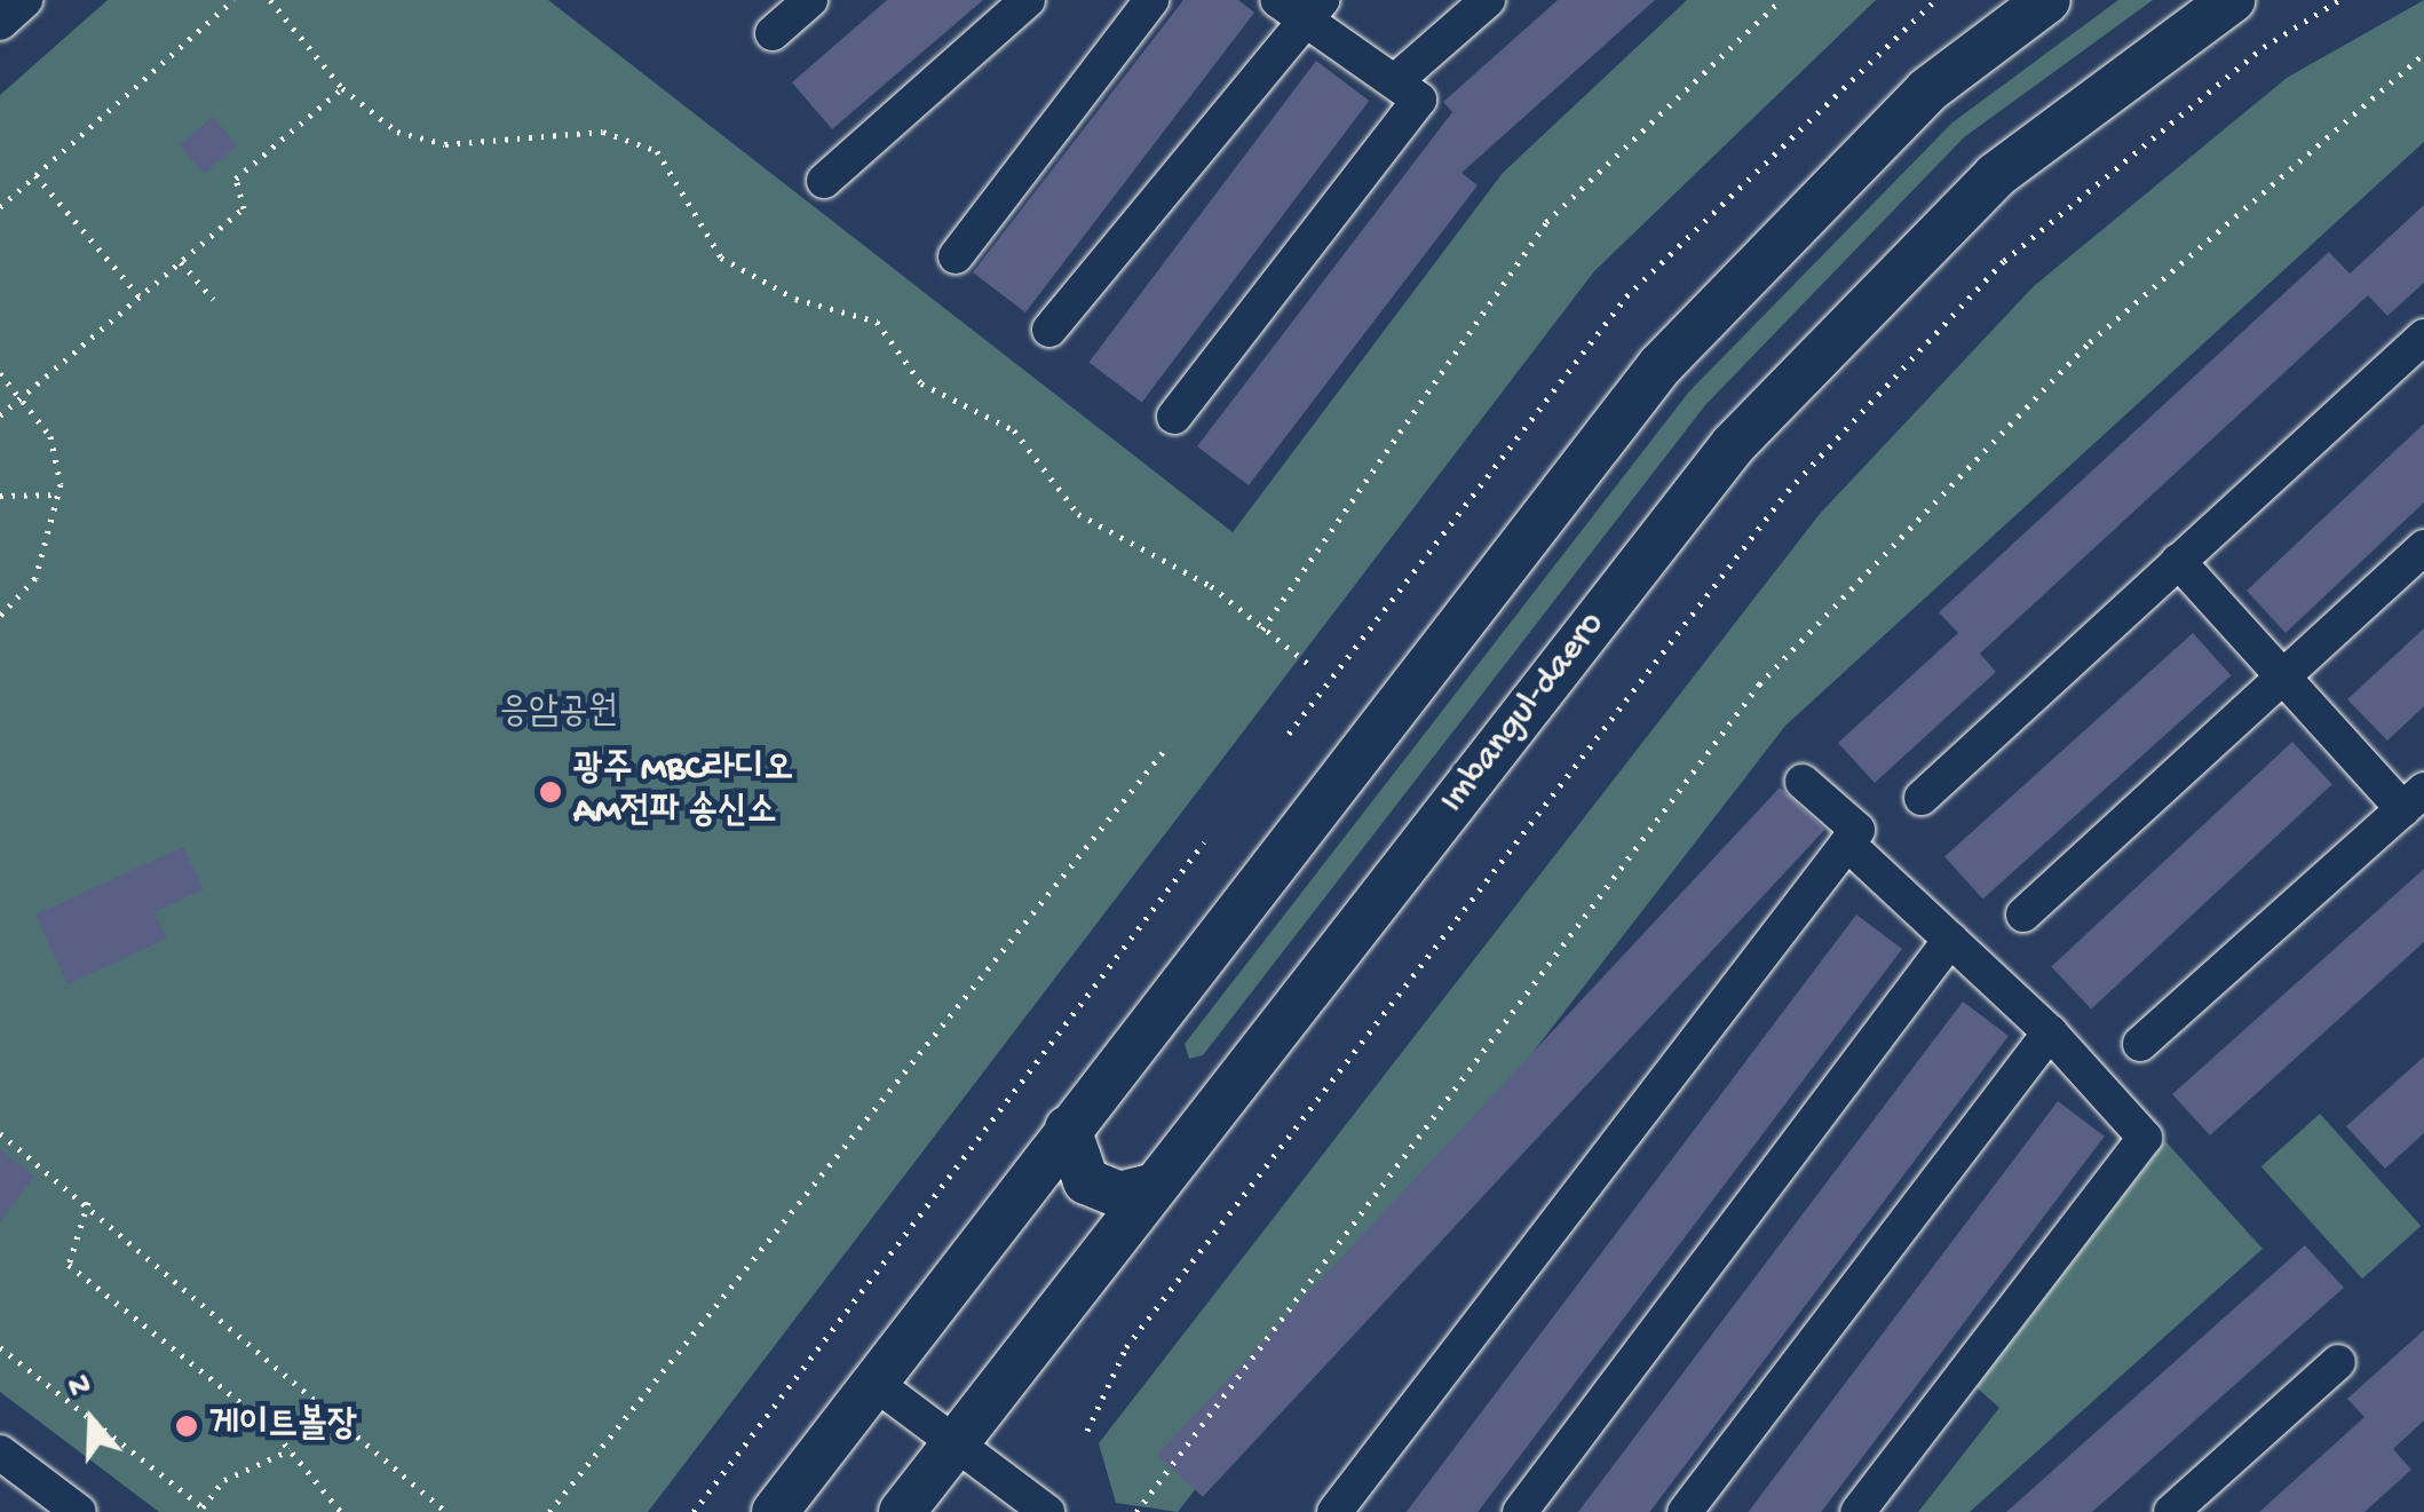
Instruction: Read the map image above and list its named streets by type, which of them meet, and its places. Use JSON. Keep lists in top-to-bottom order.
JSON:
{
  "streets": {
    "main road": ["Imbangul-daero"]
  },
  "parks": ["응암공원"],
  "places": ["광주 MBC라디오 AM전파 송신소", "게이트볼장"],
  "north": "top"
}
